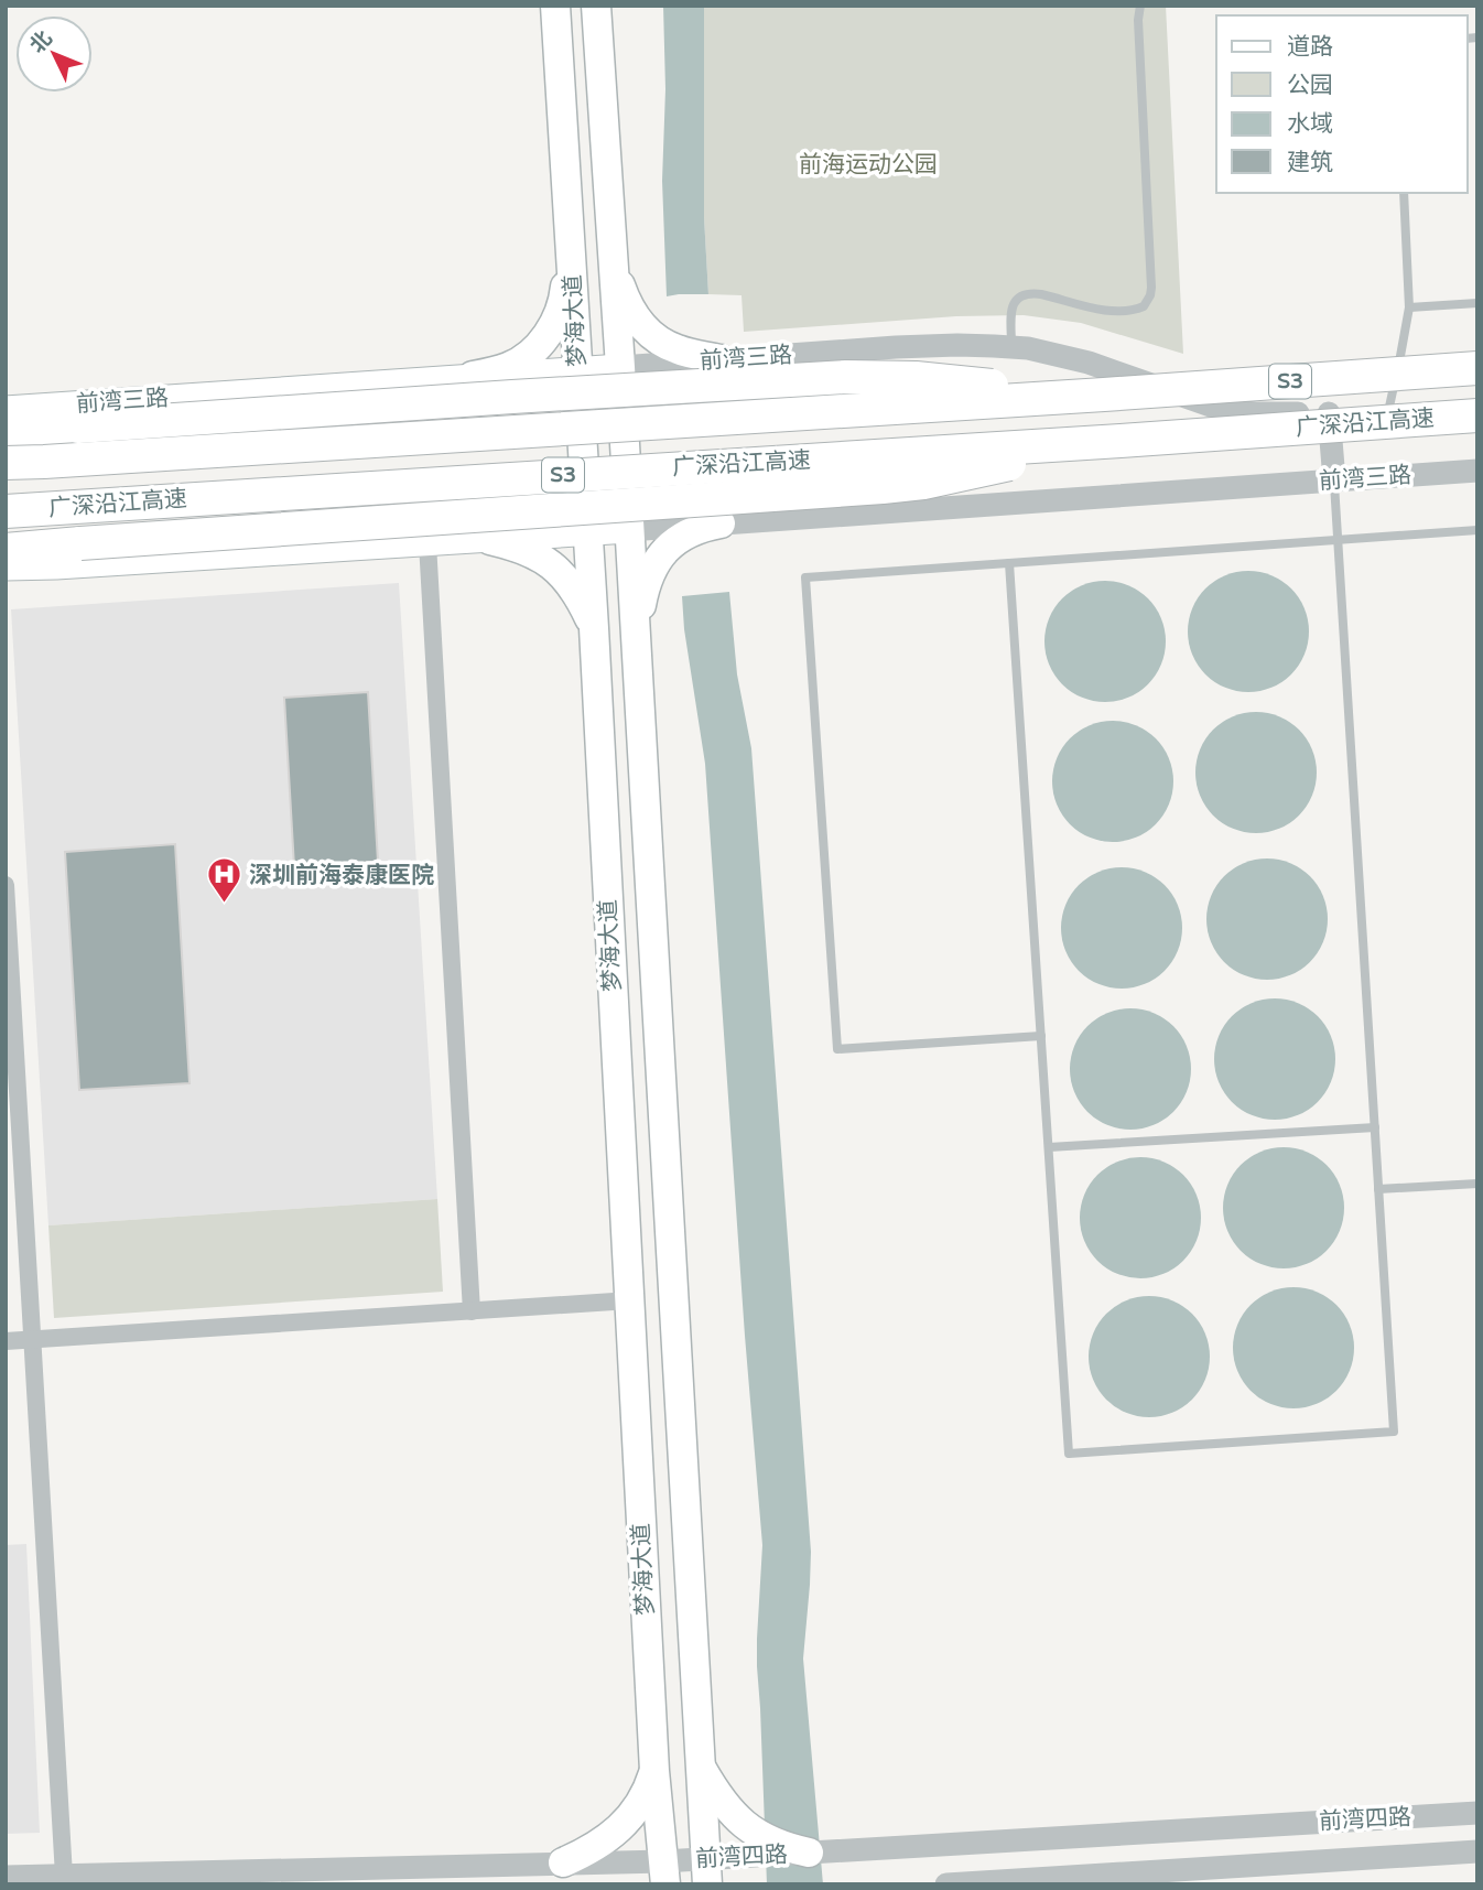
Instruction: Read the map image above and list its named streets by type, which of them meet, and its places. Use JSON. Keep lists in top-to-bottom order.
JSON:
{
  "streets": {
    "highway": ["S3", "广深沿江高速"],
    "main road": ["梦海大道", "前湾三路"],
    "street": ["前湾四路"]
  },
  "crossings": [
    ["梦海大道", "前湾三路"],
    ["梦海大道", "前湾四路"]
  ],
  "parks": ["前海运动公园"],
  "places": {
    "hospital": ["深圳前海泰康医院"]
  },
  "legend": [
    "道路",
    "公园",
    "水域",
    "建筑"
  ],
  "north": "top left"
}
